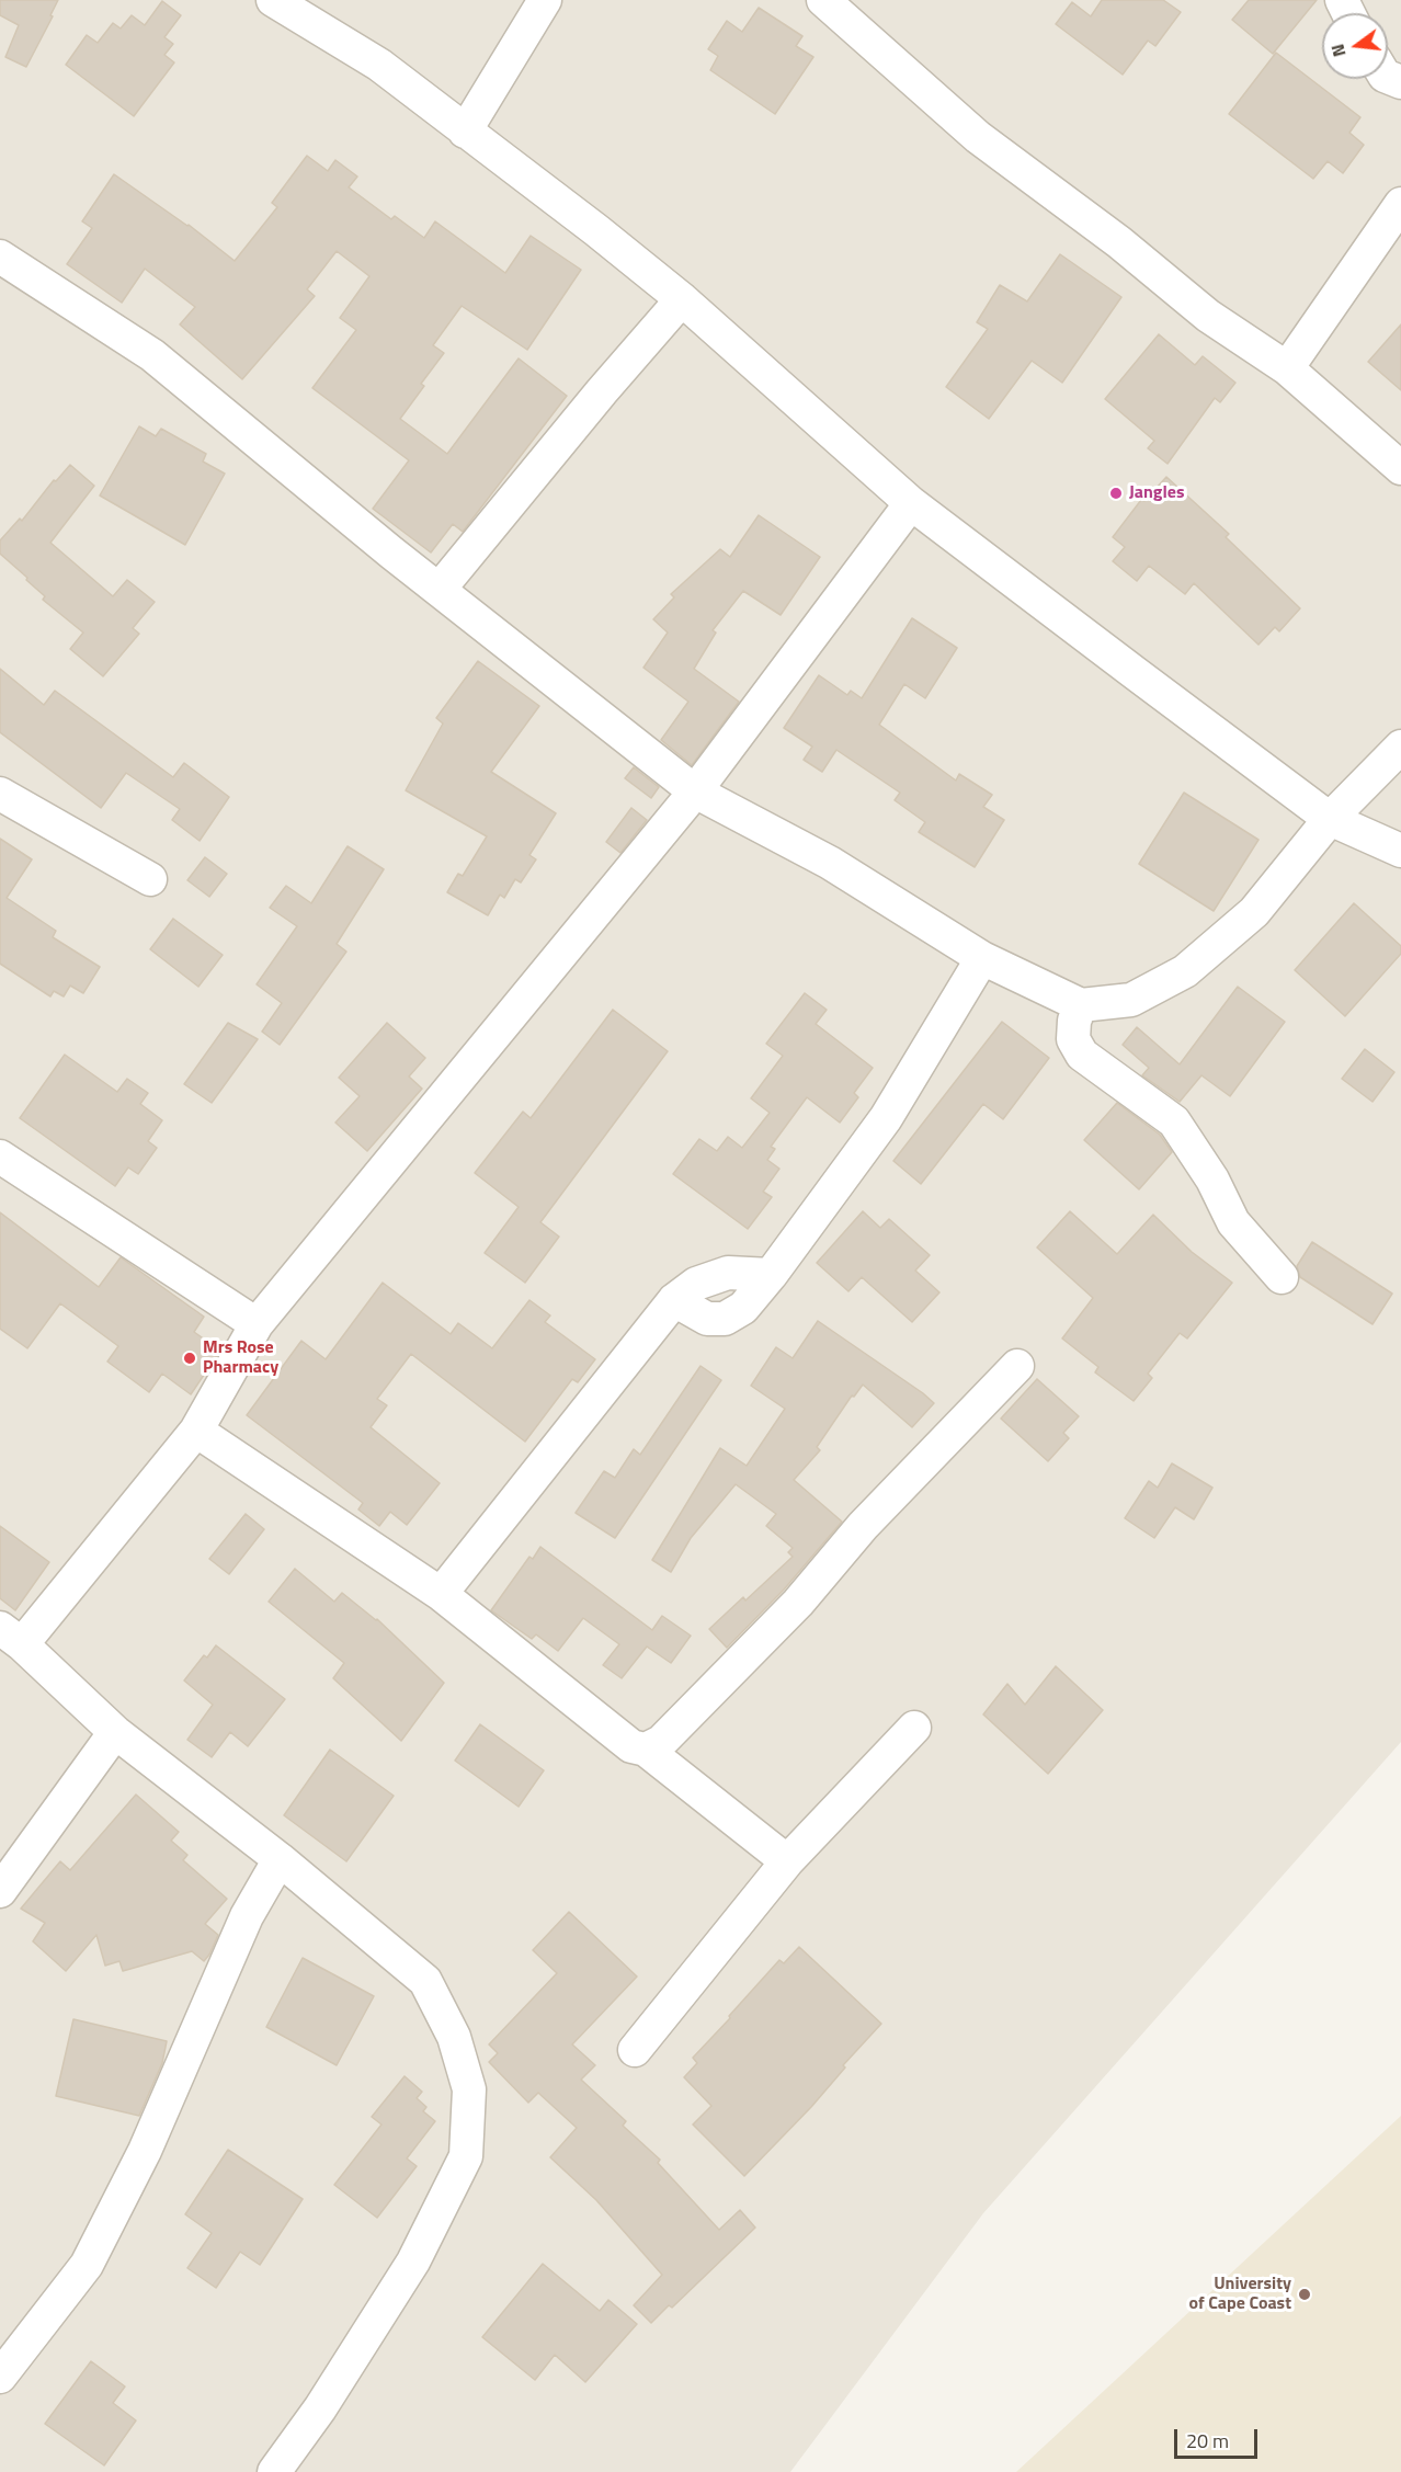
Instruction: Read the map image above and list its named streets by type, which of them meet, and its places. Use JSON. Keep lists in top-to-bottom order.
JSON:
{
  "places": ["Jangles", "Mrs Rose Pharmacy", "University of Cape Coast"],
  "scale_bar": "20 m",
  "north": "left"
}
